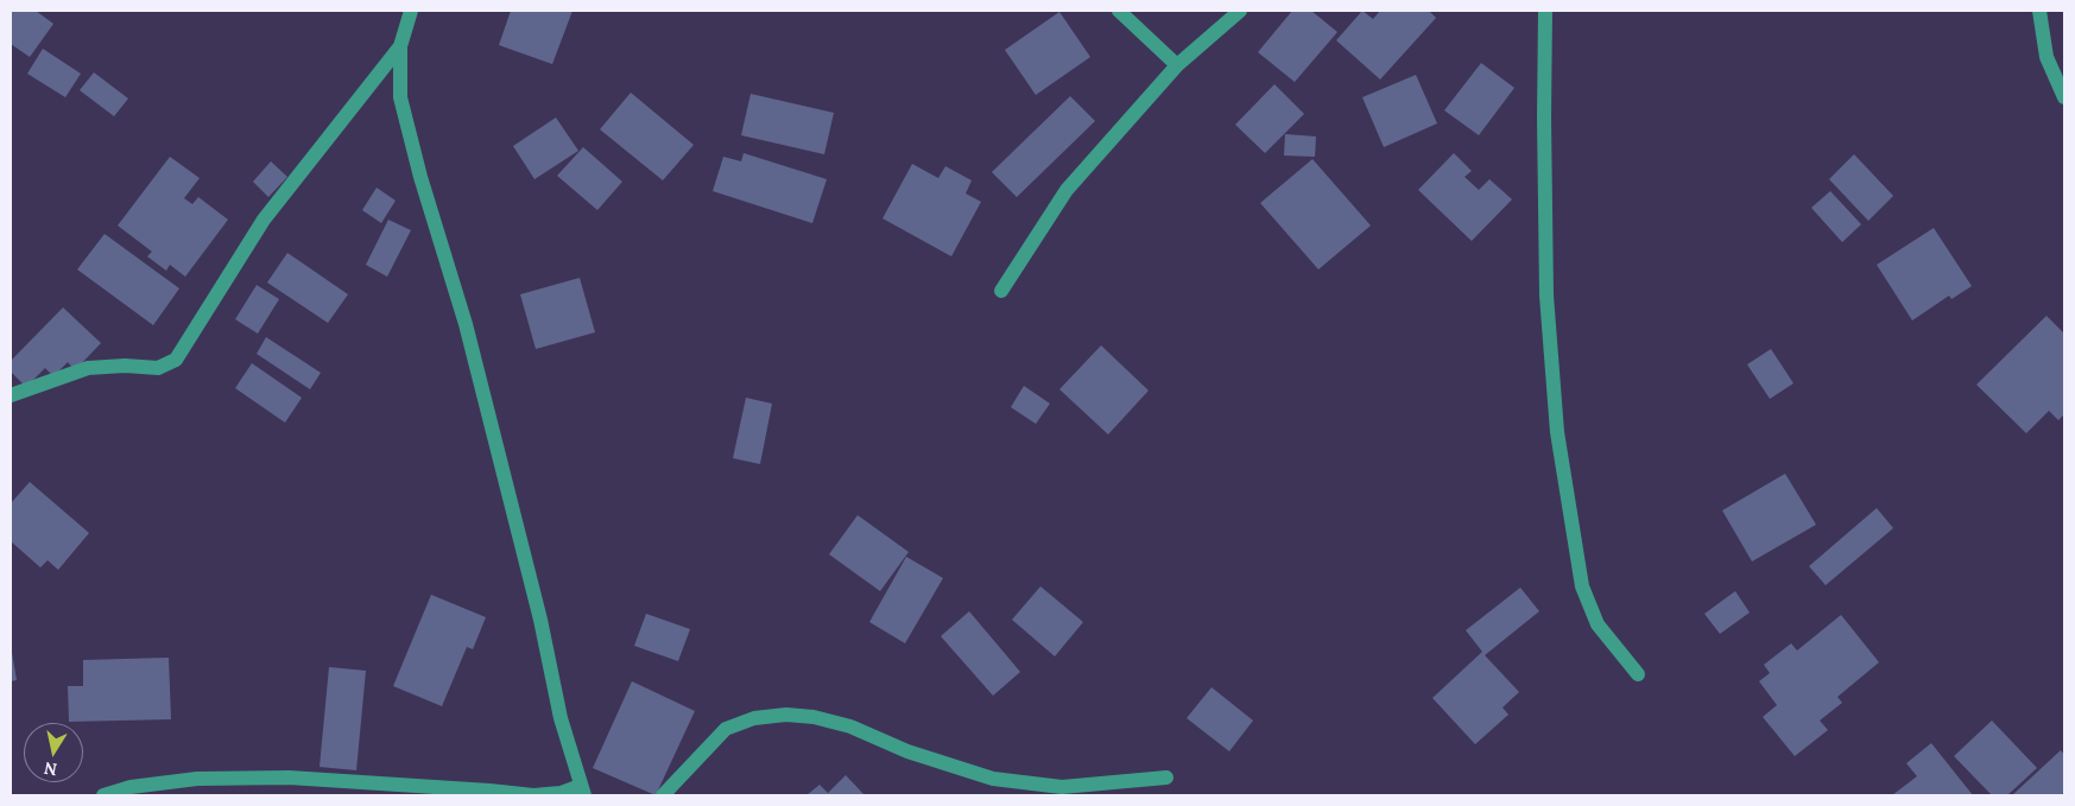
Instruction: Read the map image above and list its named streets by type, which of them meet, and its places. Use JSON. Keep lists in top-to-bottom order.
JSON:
{
  "north": "bottom"
}
